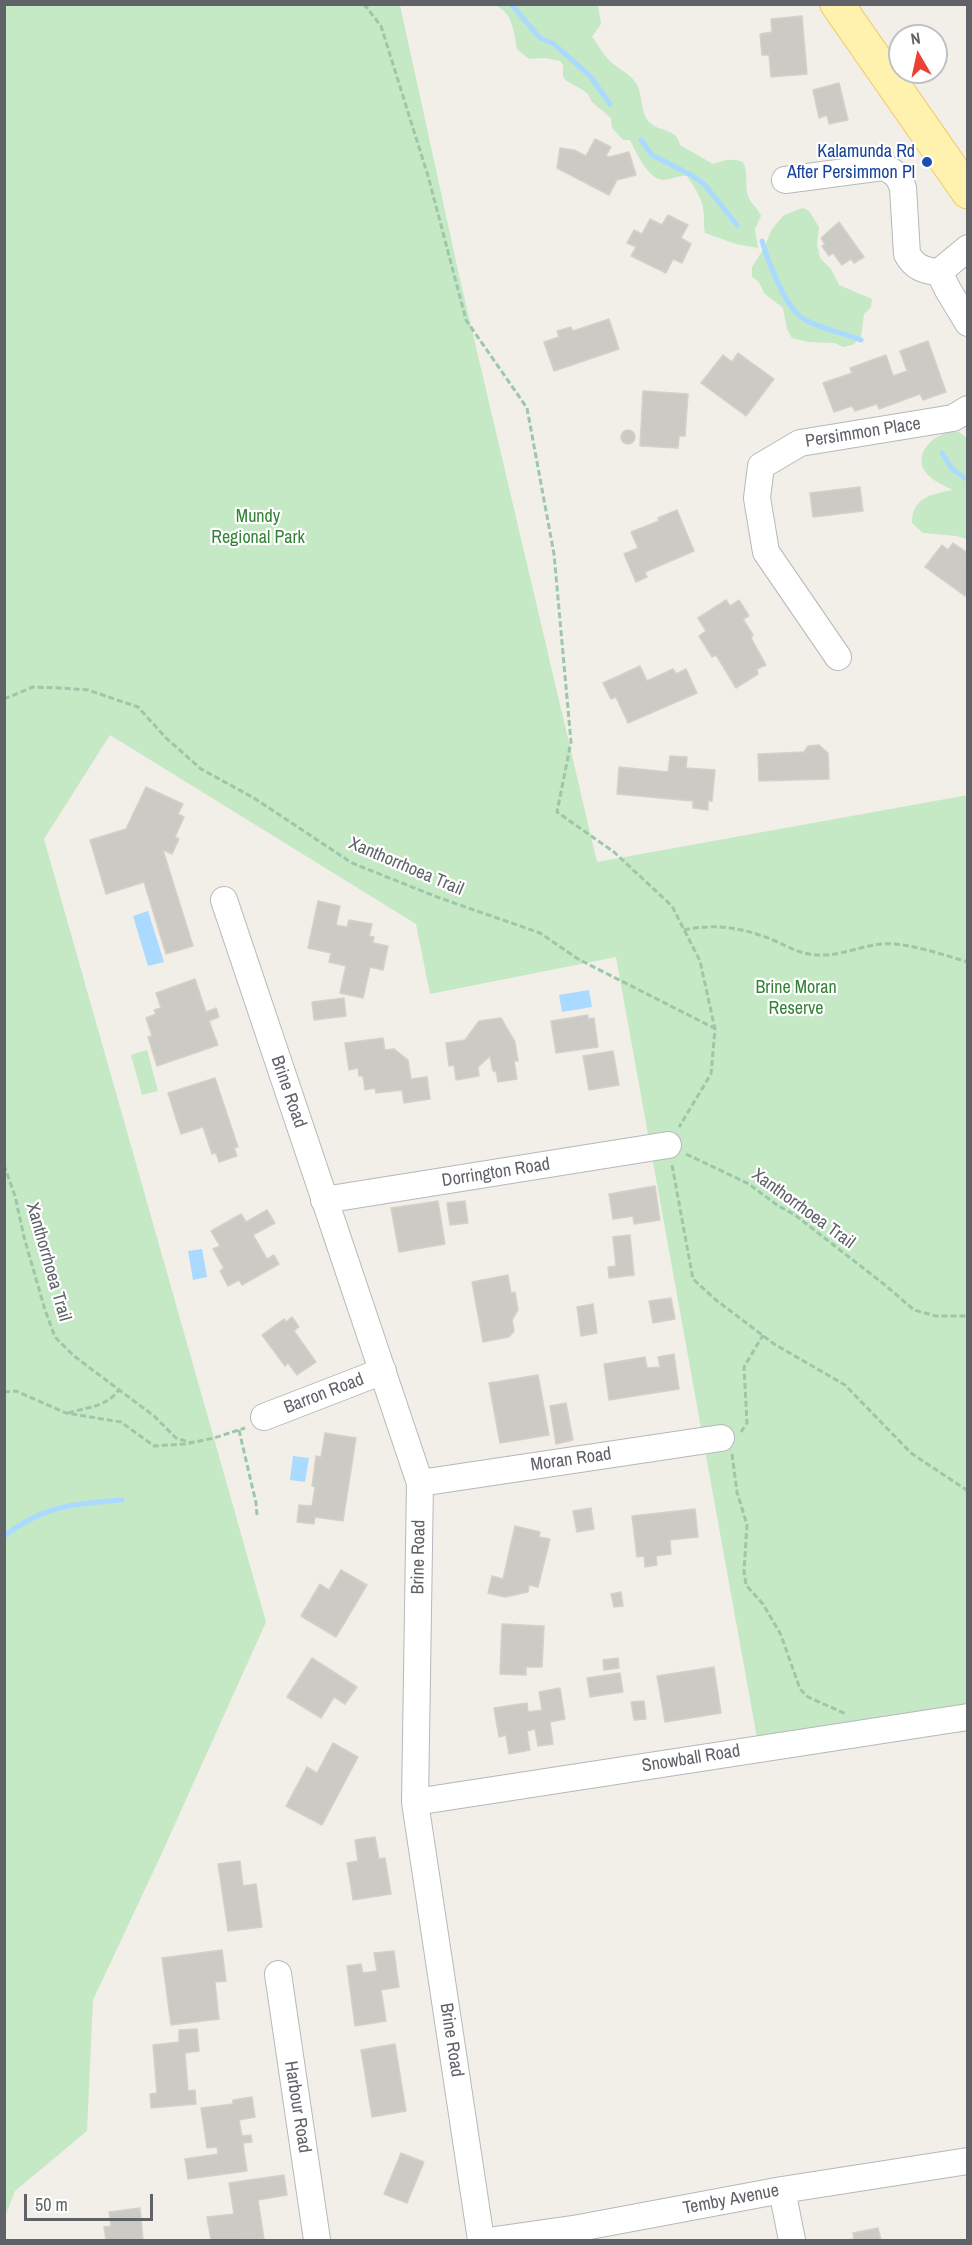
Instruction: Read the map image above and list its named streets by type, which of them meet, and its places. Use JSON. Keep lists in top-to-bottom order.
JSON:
{
  "streets": {
    "street": [
      "Persimmon Place",
      "Brine Road",
      "Dorrington Road",
      "Barron Road",
      "Moran Road",
      "Snowball Road",
      "Harbour Road",
      "Temby Avenue"
    ],
    "path": ["Xanthorrhoea Trail"]
  },
  "crossings": [
    ["Xanthorrhoea Trail", "Dorrington Road"],
    ["Brine Road", "Dorrington Road"],
    ["Brine Road", "Barron Road"],
    ["Brine Road", "Moran Road"],
    ["Brine Road", "Snowball Road"]
  ],
  "parks": ["Mundy Regional Park", "Brine Moran Reserve"],
  "places": ["Kalamunda Rd After Persimmon Pl"],
  "scale_bar": "50 m",
  "north": "top"
}
